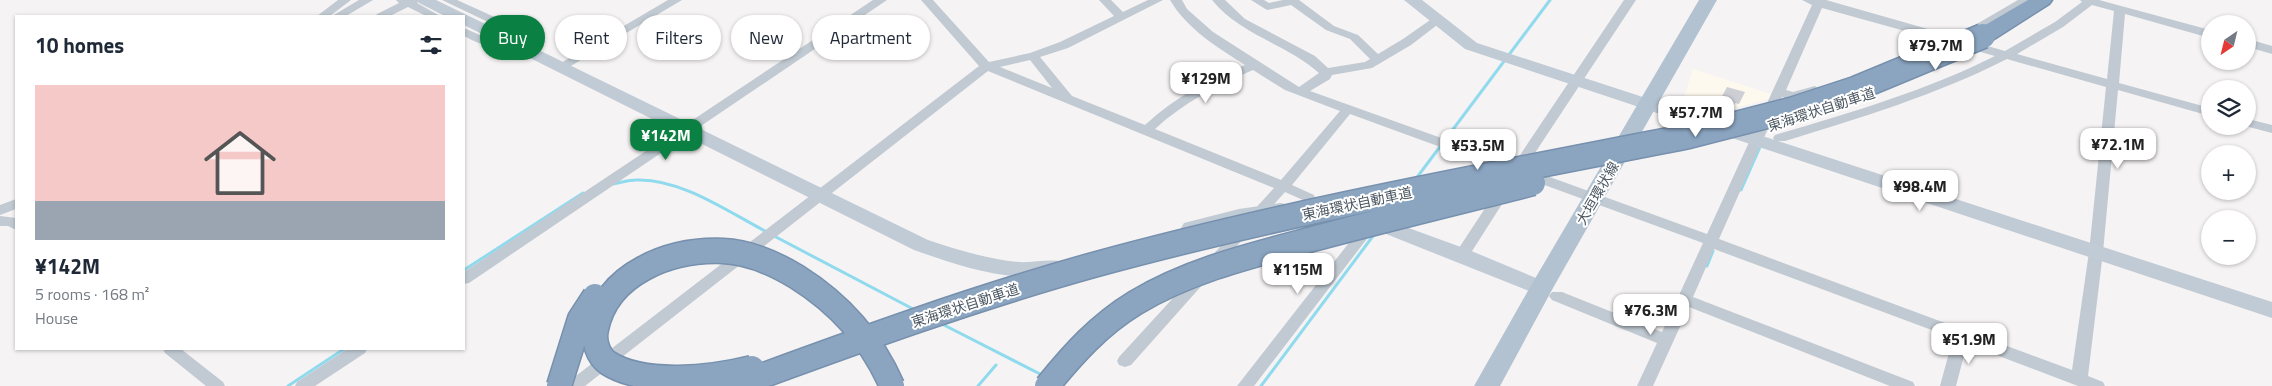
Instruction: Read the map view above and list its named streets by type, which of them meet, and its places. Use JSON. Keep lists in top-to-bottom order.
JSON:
{
  "streets": {
    "highway": ["東海環状自動車道"],
    "main road": ["大垣環状線"]
  },
  "north": "bottom left",
  "page": {
    "map_buttons": ["+", "−"],
    "chip": [
      "Buy",
      "Rent",
      "Filters",
      "New",
      "Apartment"
    ],
    "heading": "10 homes",
    "price": [
      "¥79.7M",
      "¥129M",
      "¥57.7M",
      "¥142M",
      "¥72.1M",
      "¥53.5M",
      "¥98.4M",
      "¥115M",
      "¥76.3M",
      "¥51.9M"
    ],
    "list": [
      {
        "name": "¥142M",
        "note": "5 rooms · 168 m² · House"
      }
    ]
  }
}
